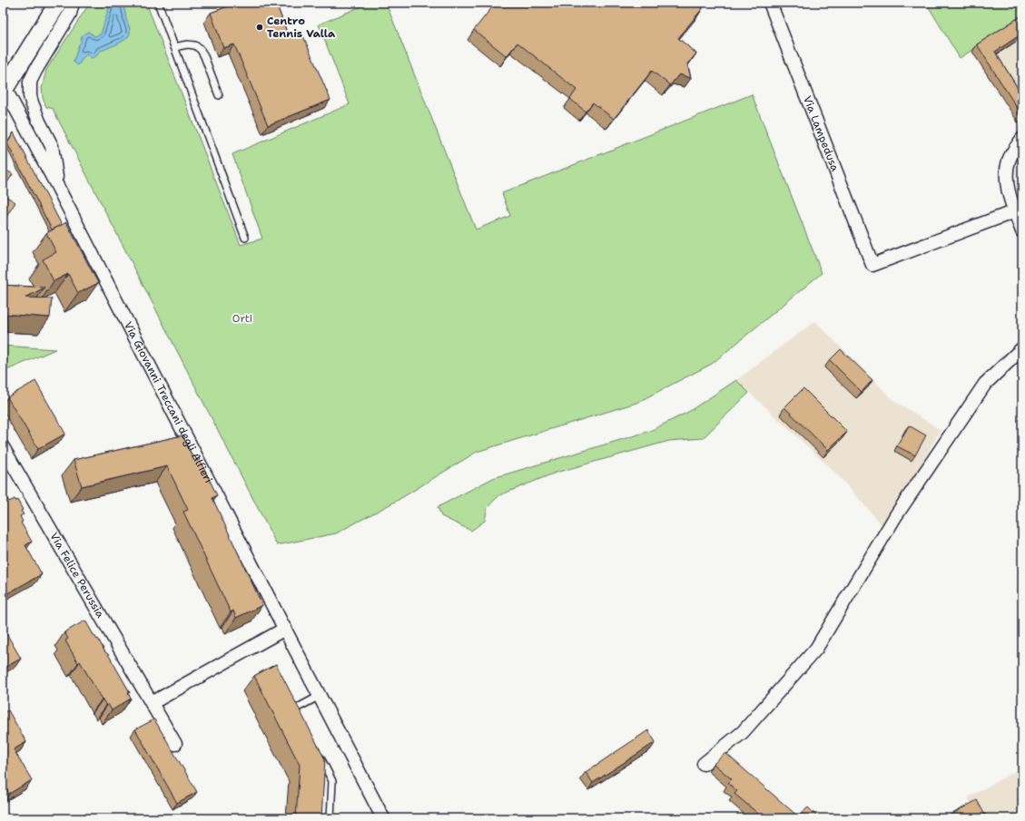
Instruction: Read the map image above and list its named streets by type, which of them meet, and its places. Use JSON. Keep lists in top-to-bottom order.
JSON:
{
  "streets": {
    "street": ["Via Lampedusa", "Via Giovanni Treccani degli Alfieri", "Via Felice Perussia"]
  },
  "parks": ["Orti"],
  "places": ["Centro Tennis Valla"]
}
